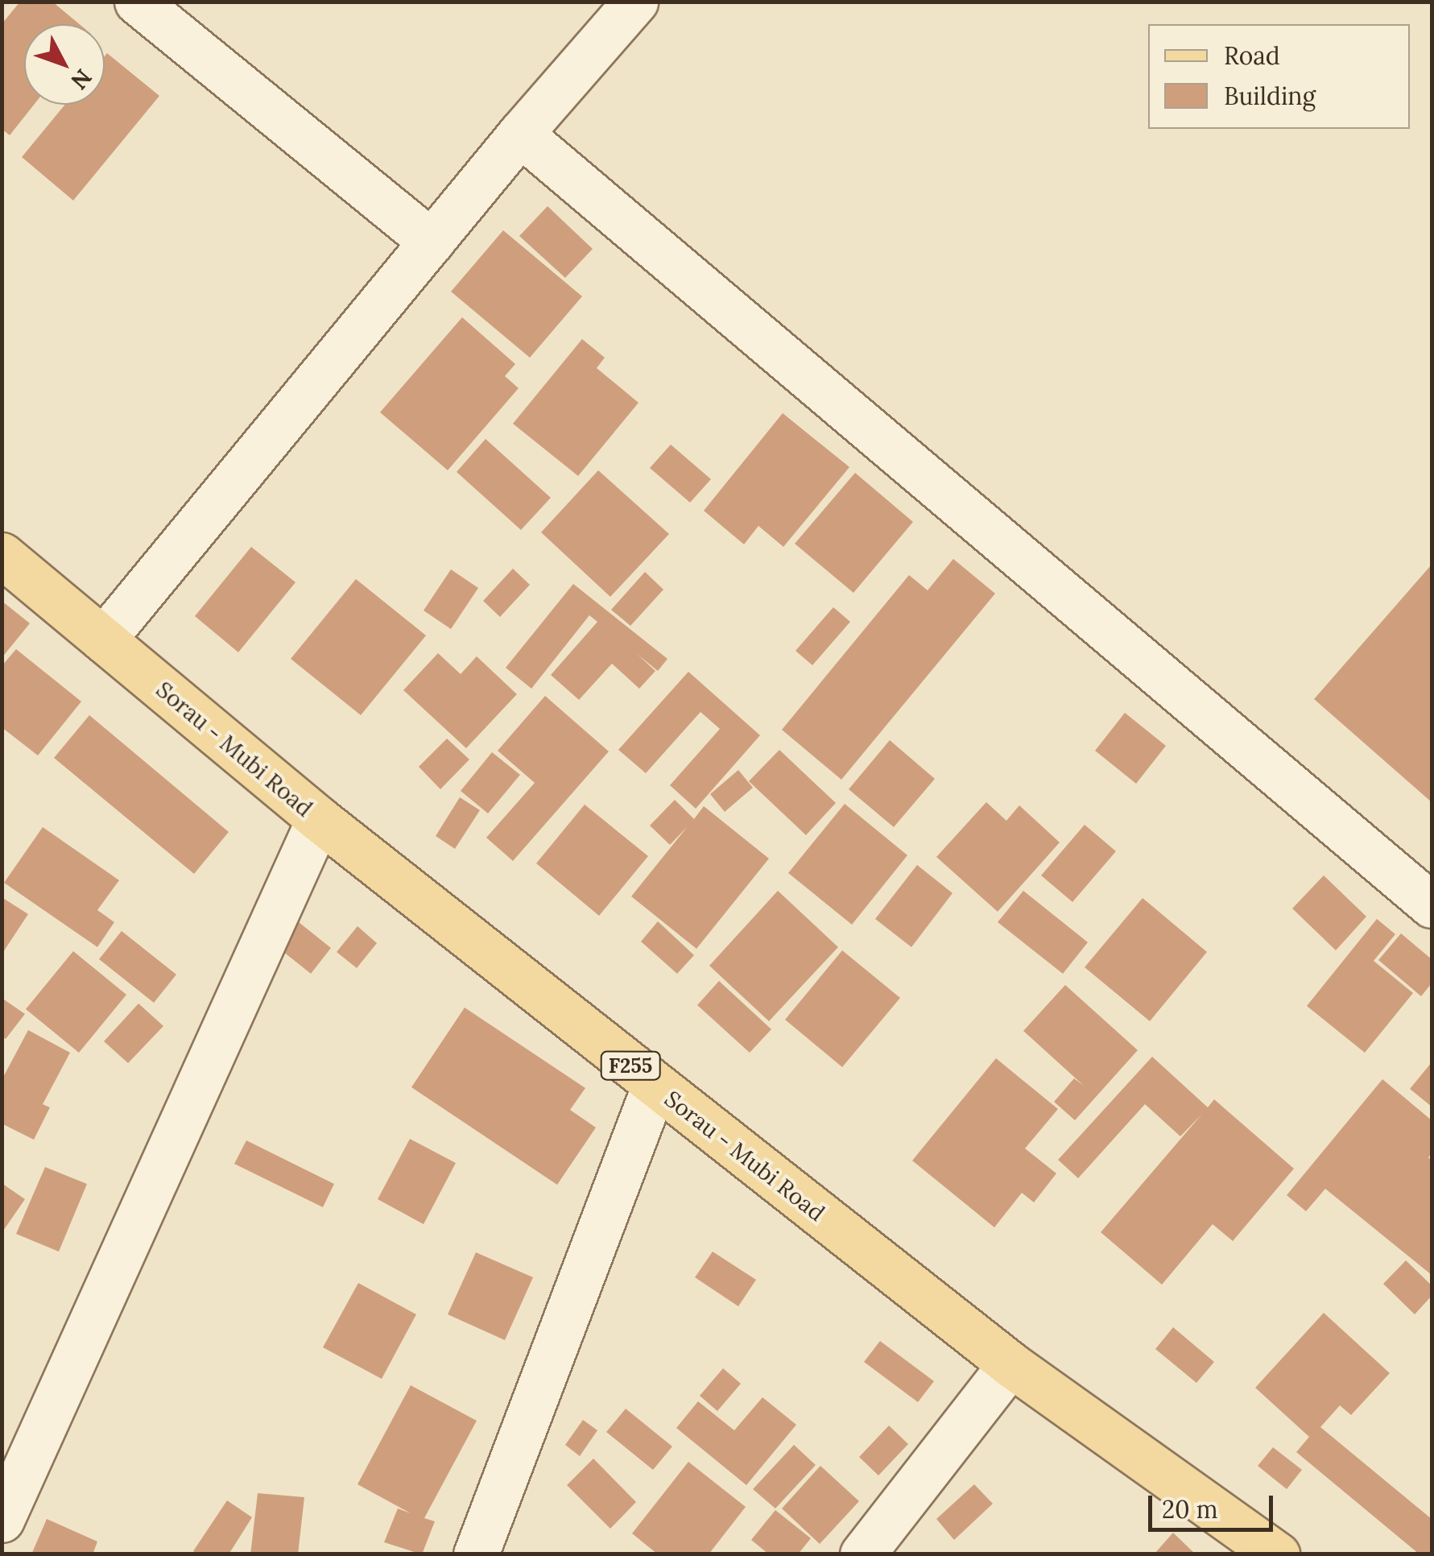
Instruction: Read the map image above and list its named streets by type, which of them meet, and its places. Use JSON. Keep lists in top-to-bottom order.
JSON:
{
  "streets": {
    "main road": ["Sorau - Mubi Road", "F255"]
  },
  "legend": ["Road", "Building"],
  "scale_bar": "20 m",
  "north": "bottom right"
}
